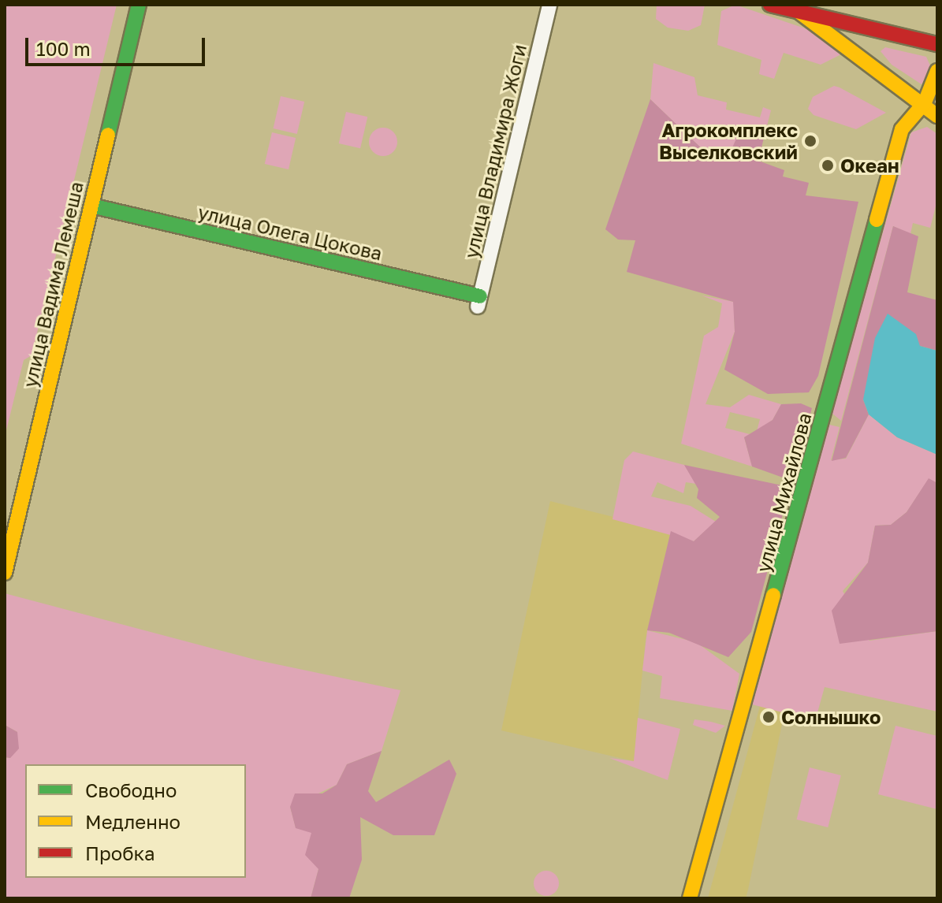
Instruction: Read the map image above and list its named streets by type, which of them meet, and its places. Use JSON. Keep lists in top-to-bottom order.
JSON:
{
  "streets": {
    "street": [
      "улица Владимира Жоги",
      "улица Олега Цокова",
      "улица Вадима Лемеша",
      "улица Михайлова"
    ]
  },
  "crossings": [
    ["улица Владимира Жоги", "улица Олега Цокова"],
    ["улица Олега Цокова", "улица Вадима Лемеша"]
  ],
  "places": ["Агрокомплекс Выселковский", "Океан", "Солнышко"],
  "legend": ["Свободно", "Медленно", "Пробка"],
  "scale_bar": "100 m"
}
